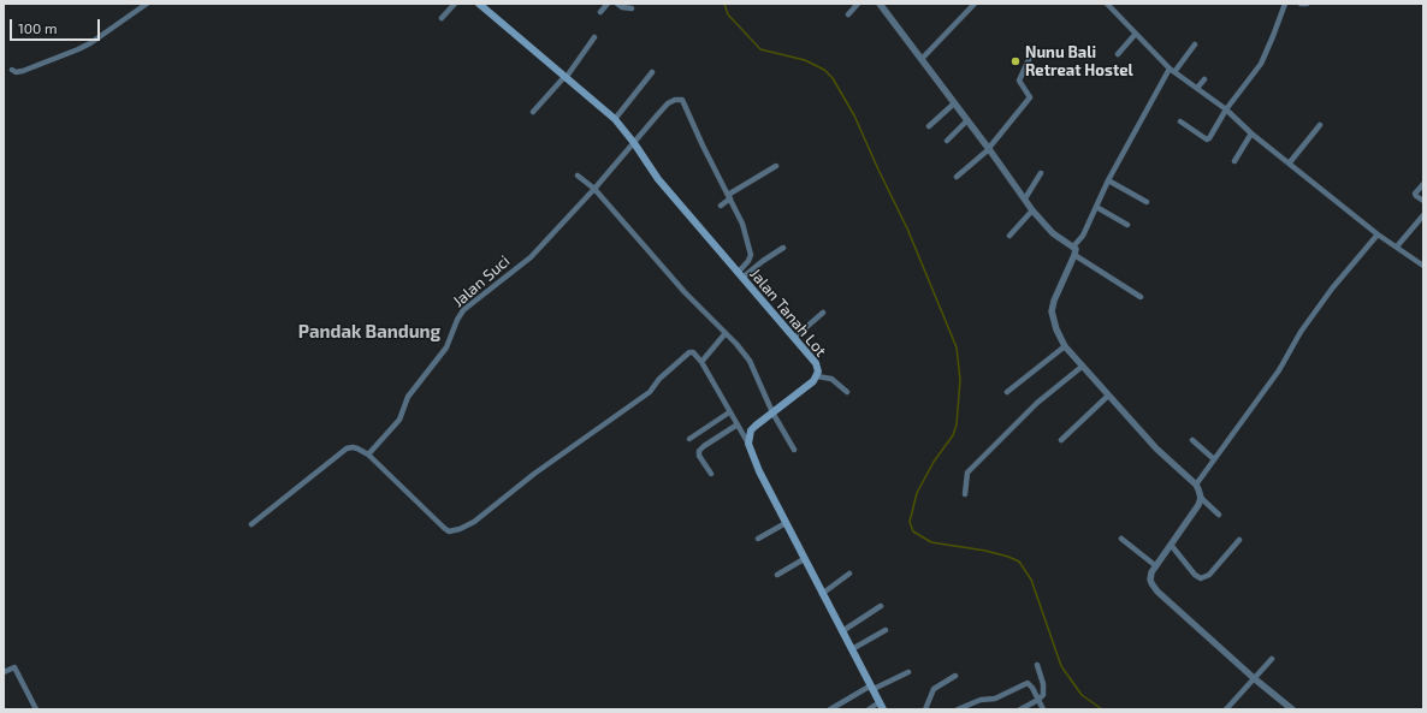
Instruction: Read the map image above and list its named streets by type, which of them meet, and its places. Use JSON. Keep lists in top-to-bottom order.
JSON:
{
  "streets": {
    "main road": ["Jalan Tanah Lot"],
    "street": ["Jalan Suci"]
  },
  "crossings": [
    ["Jalan Suci", "Jalan Tanah Lot"]
  ],
  "districts": ["Pandak Bandung"],
  "places": ["Nunu Bali Retreat Hostel"],
  "scale_bar": "100 m"
}
